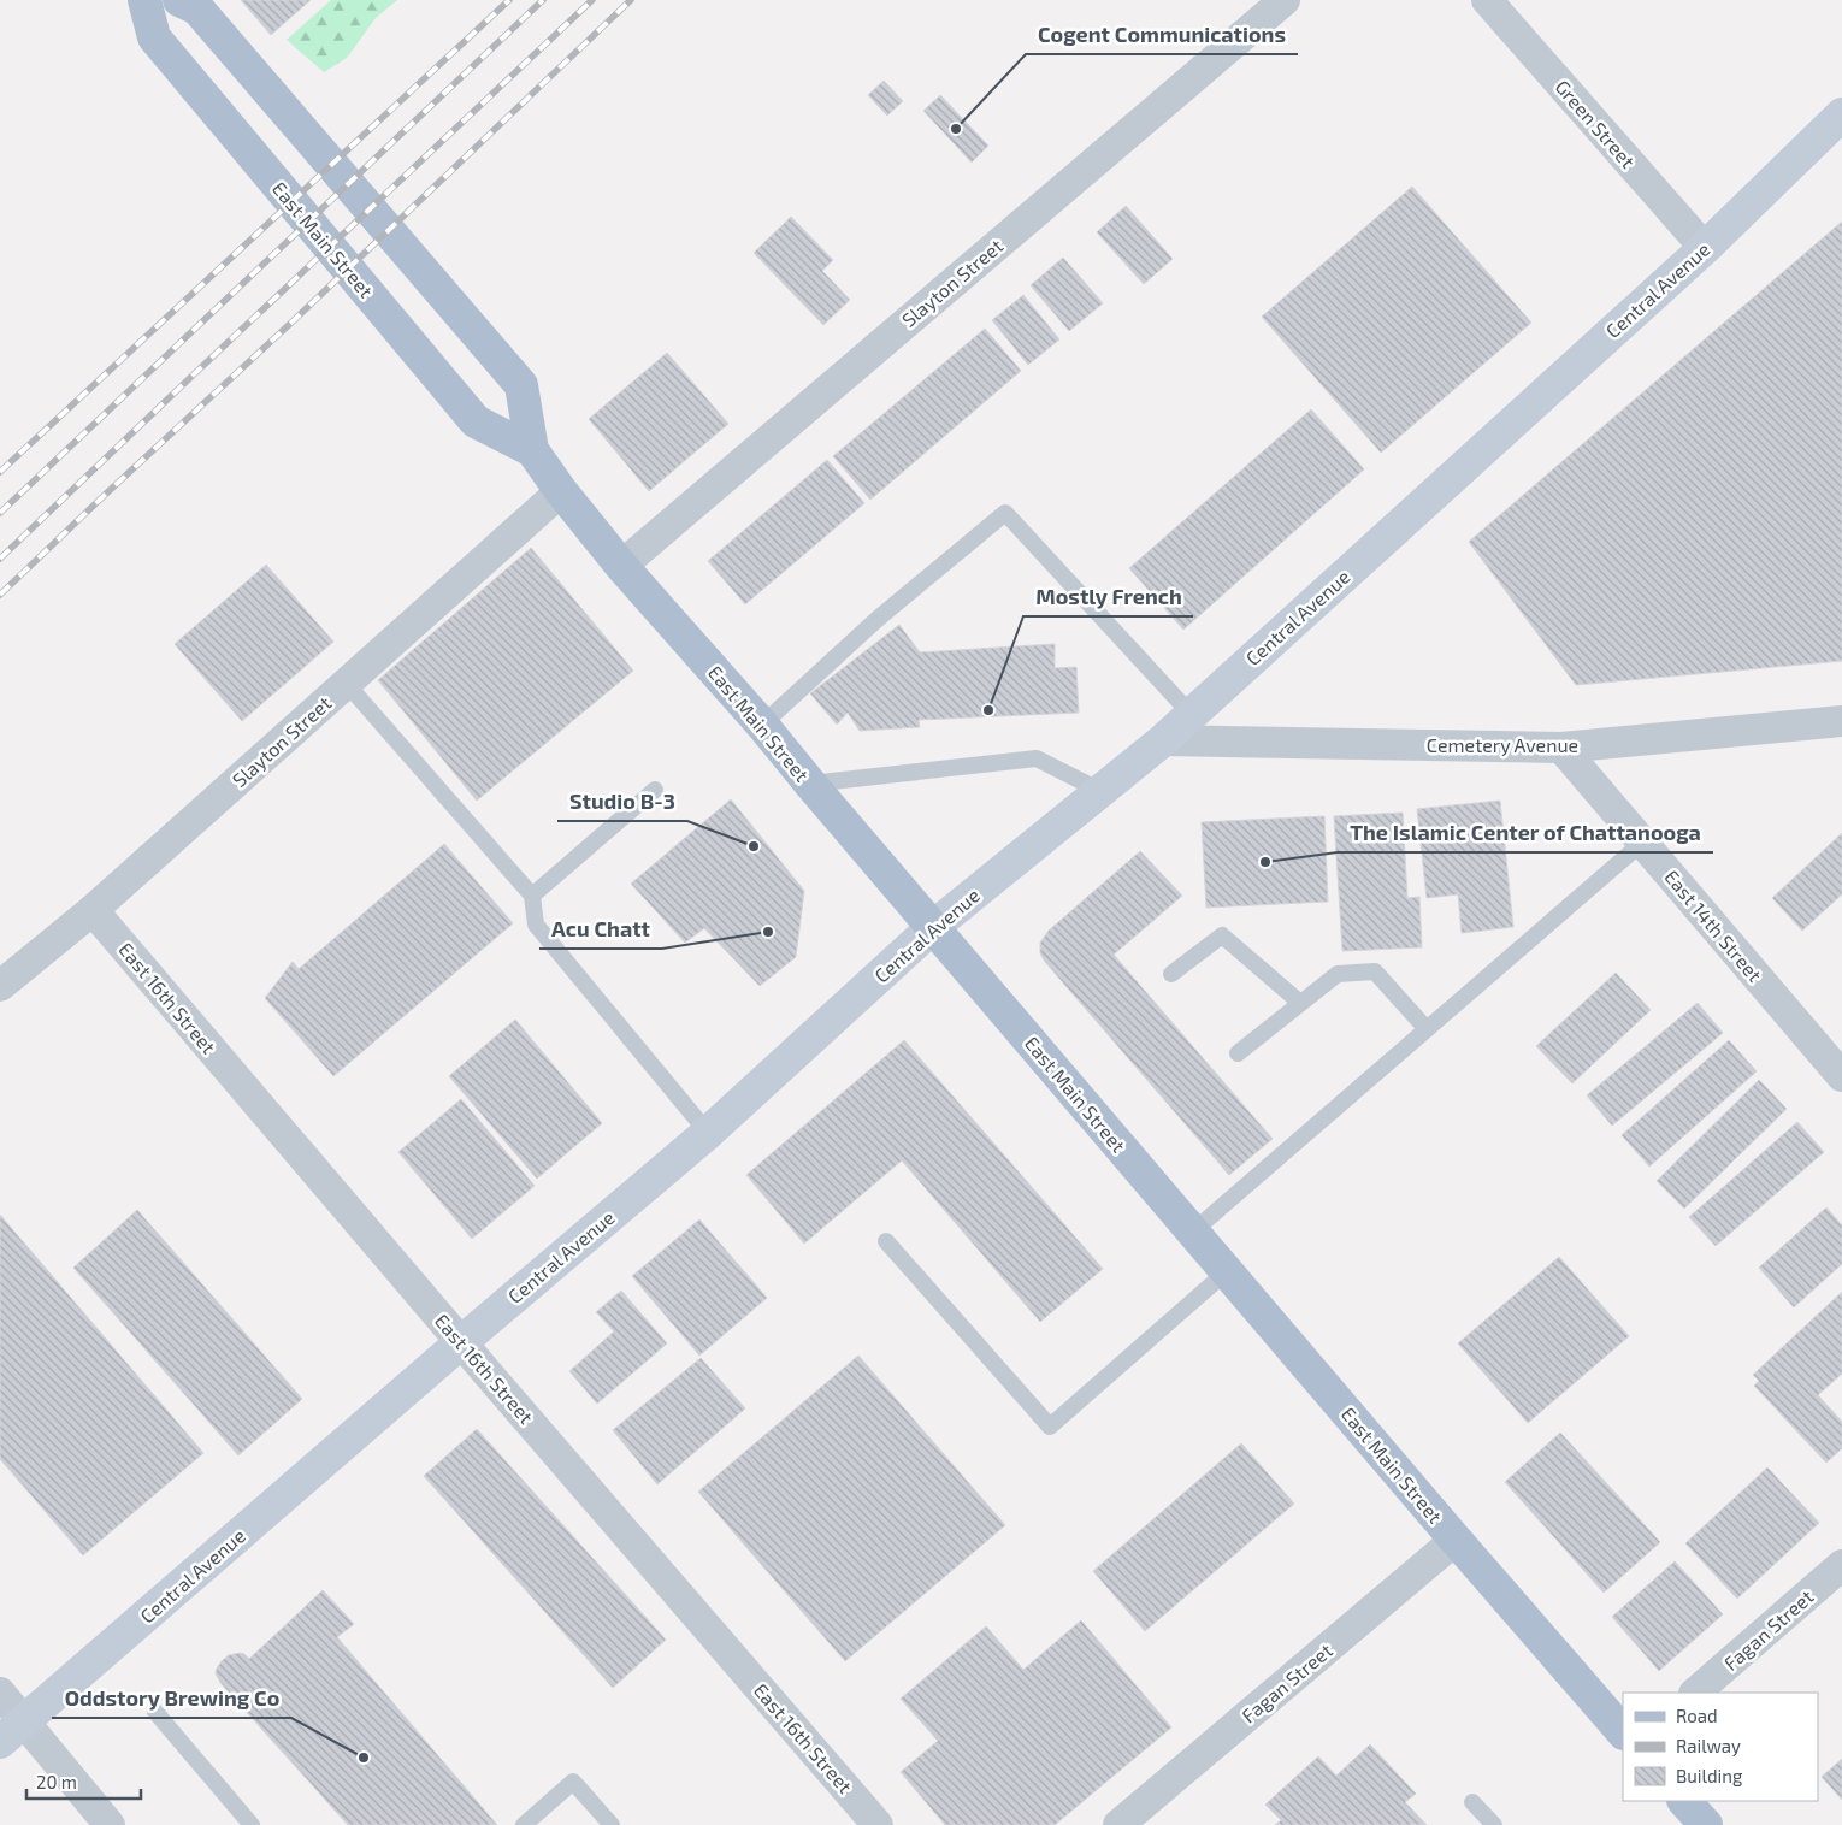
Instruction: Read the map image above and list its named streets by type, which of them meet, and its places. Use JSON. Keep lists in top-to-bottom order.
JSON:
{
  "streets": {
    "main road": ["East Main Street", "Central Avenue"],
    "street": [
      "Green Street",
      "Slayton Street",
      "Cemetery Avenue",
      "East 14th Street",
      "East 16th Street",
      "Fagan Street"
    ]
  },
  "crossings": [
    ["Green Street", "Central Avenue"],
    ["East Main Street", "Slayton Street"],
    ["East Main Street", "Central Avenue"],
    ["East Main Street", "Fagan Street"],
    ["Slayton Street", "East 16th Street"],
    ["Central Avenue", "Cemetery Avenue"],
    ["Central Avenue", "East 16th Street"],
    ["Cemetery Avenue", "East 14th Street"]
  ],
  "places": [
    "Cogent Communications",
    "Mostly French",
    "Studio B-3",
    "The Islamic Center of Chattanooga",
    "Acu Chatt",
    "Oddstory Brewing Co"
  ],
  "legend": ["Road", "Railway", "Building"],
  "scale_bar": "20 m"
}
